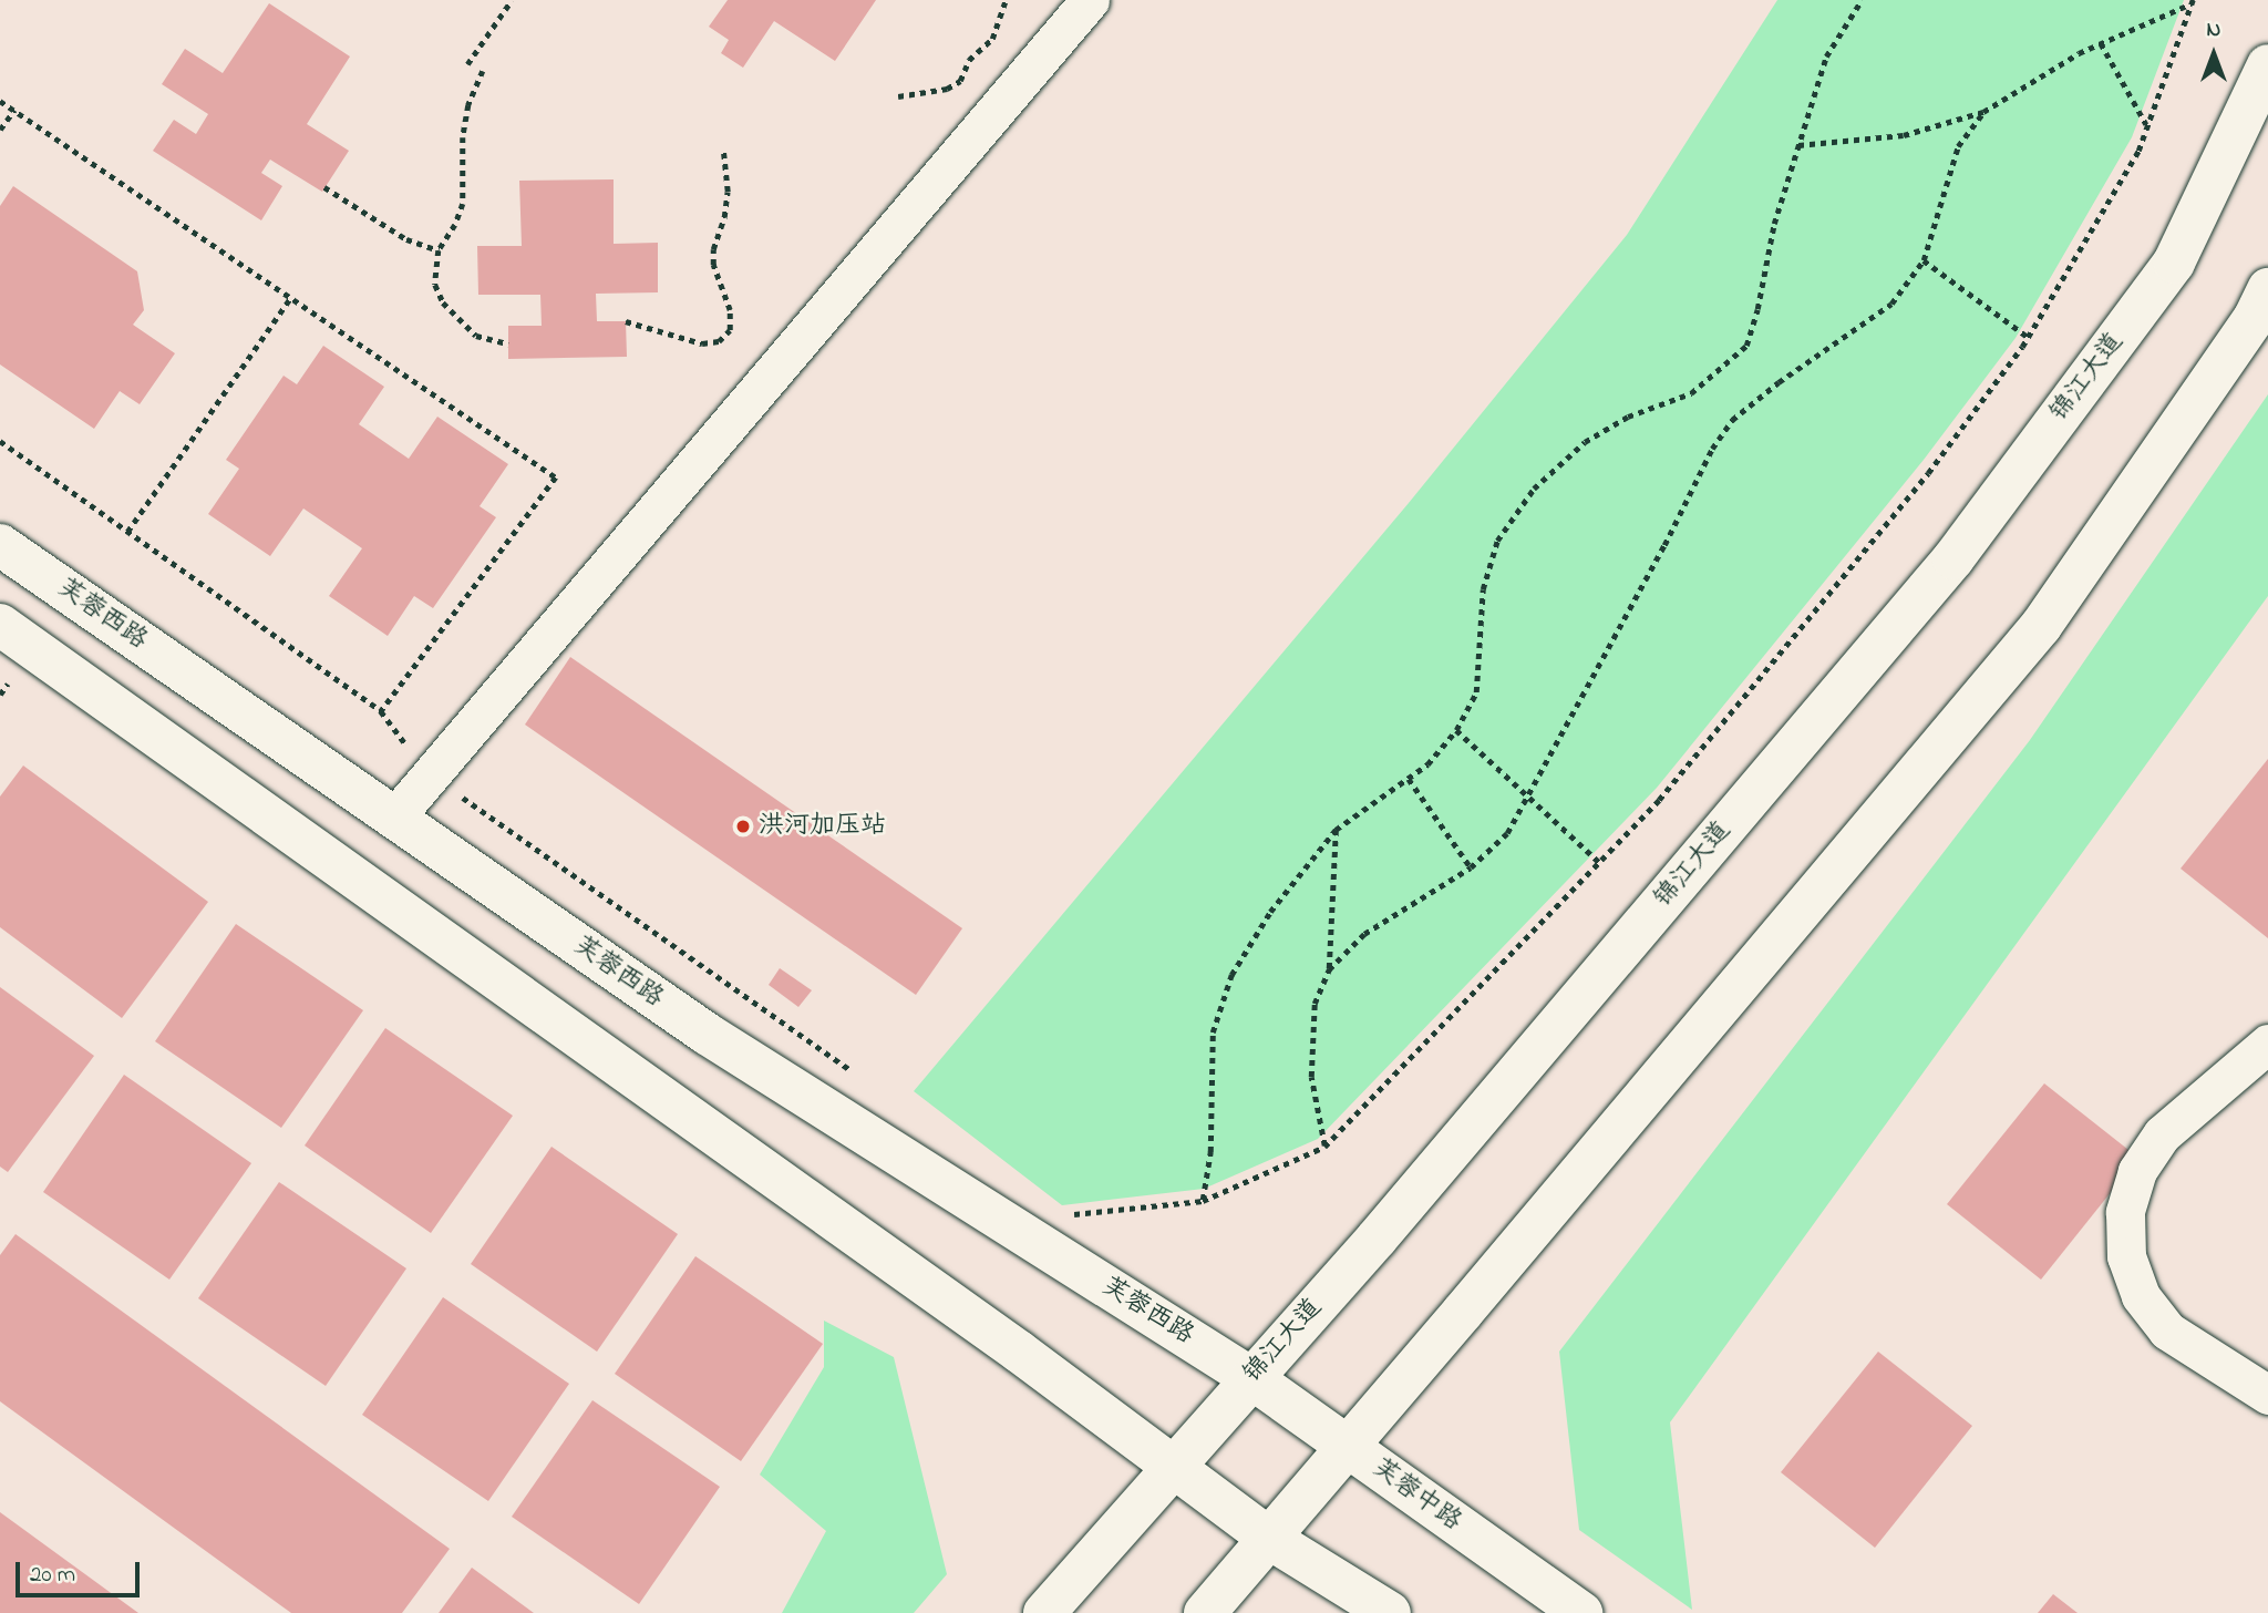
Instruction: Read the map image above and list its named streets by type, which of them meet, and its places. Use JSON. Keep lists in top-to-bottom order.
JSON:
{
  "streets": {
    "main road": ["锦江大道", "芙蓉西路", "芙蓉中路"]
  },
  "crossings": [
    ["锦江大道", "芙蓉西路"],
    ["锦江大道", "芙蓉中路"],
    ["芙蓉西路", "芙蓉中路"]
  ],
  "places": ["洪河加压站"],
  "scale_bar": "20 m",
  "north": "top"
}
